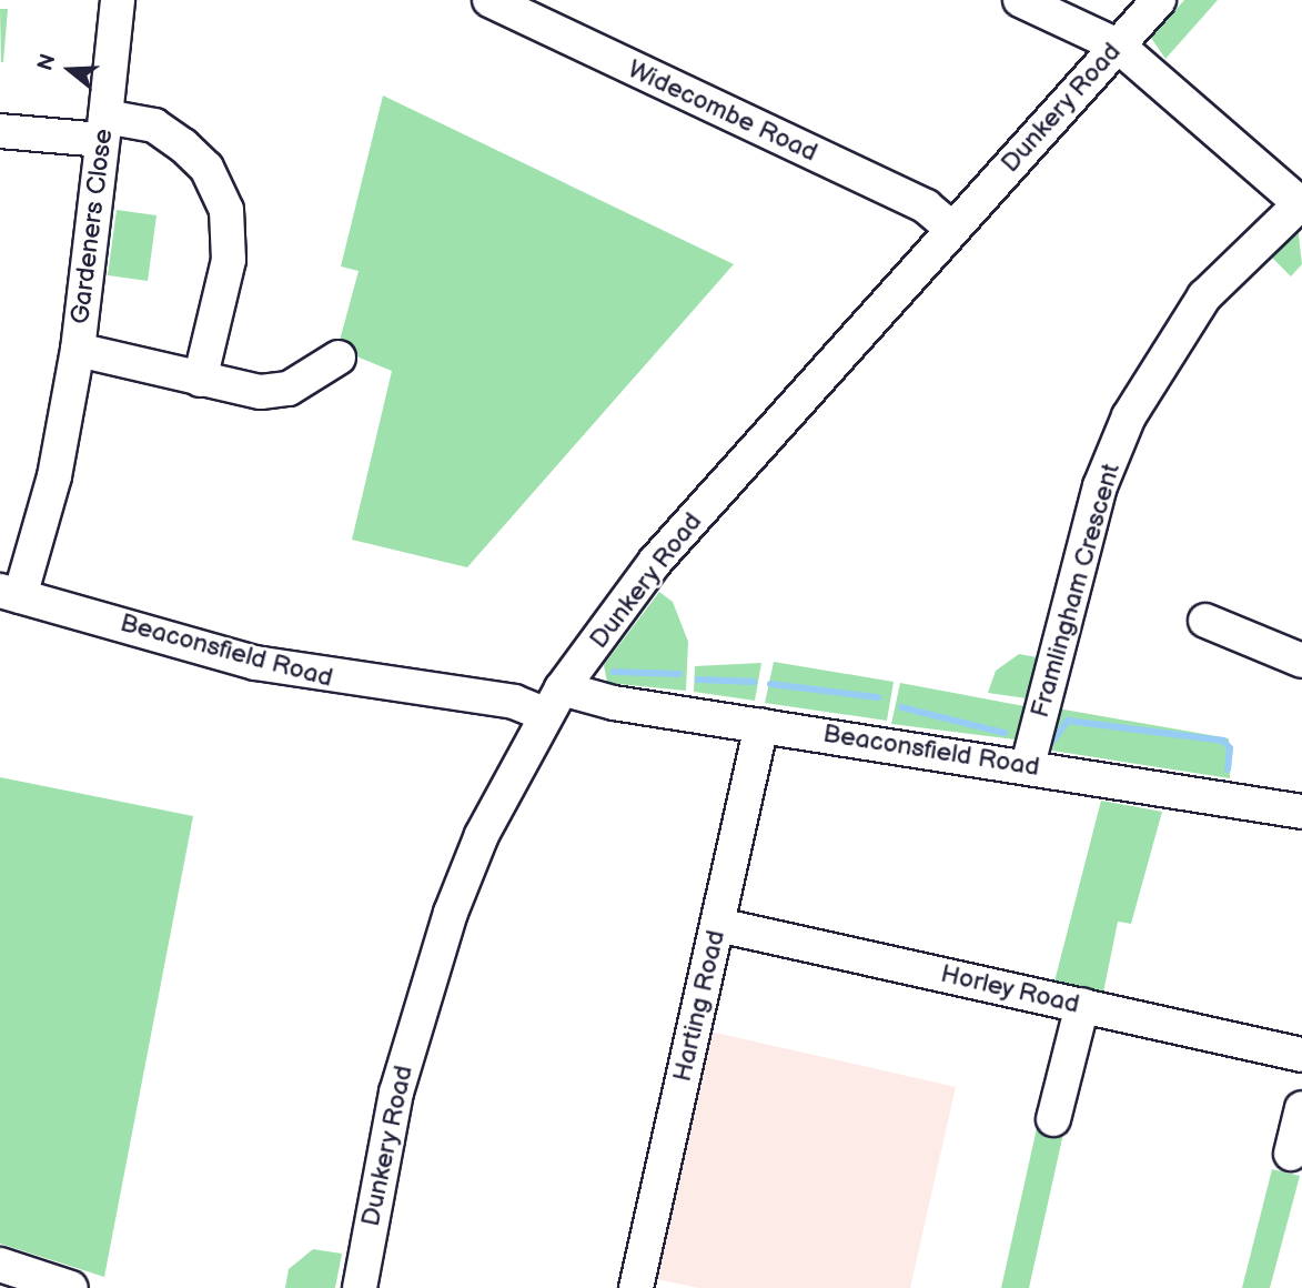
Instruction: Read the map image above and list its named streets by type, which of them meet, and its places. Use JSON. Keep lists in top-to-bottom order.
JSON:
{
  "streets": {
    "street": [
      "Dunkery Road",
      "Widecombe Road",
      "Gardeners Close",
      "Framlingham Crescent",
      "Beaconsfield Road",
      "Horley Road",
      "Harting Road"
    ]
  },
  "crossings": [
    ["Dunkery Road", "Widecombe Road"],
    ["Dunkery Road", "Beaconsfield Road"],
    ["Gardeners Close", "Beaconsfield Road"],
    ["Framlingham Crescent", "Beaconsfield Road"],
    ["Beaconsfield Road", "Harting Road"],
    ["Horley Road", "Harting Road"]
  ],
  "north": "left"
}
